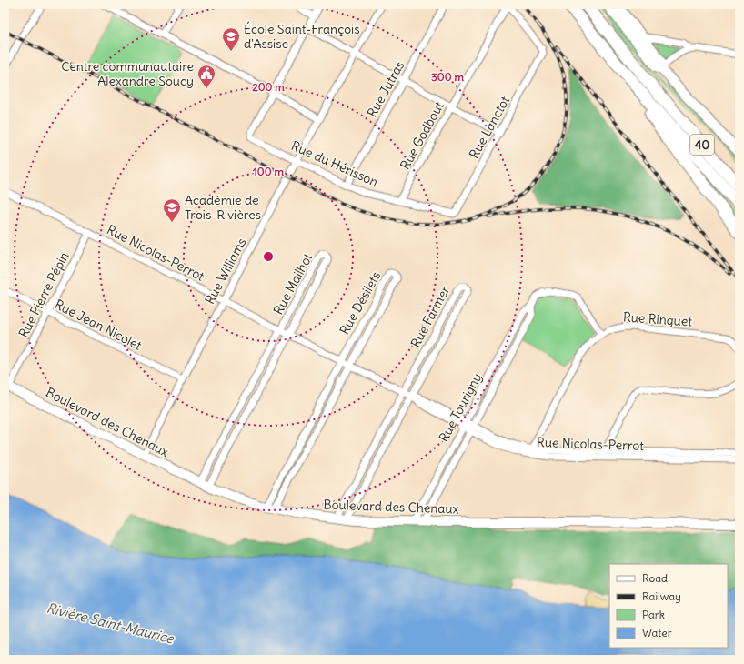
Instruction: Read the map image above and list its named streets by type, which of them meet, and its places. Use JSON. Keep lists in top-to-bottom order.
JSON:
{
  "streets": {
    "highway": ["40"],
    "street": [
      "Rue Jutras",
      "Rue Lanctot",
      "Rue Godbout",
      "Rue du Hérisson",
      "Rue Nicolas-Perrot",
      "Rue Williams",
      "Rue Mailhot",
      "Rue Pierre Pépin",
      "Rue Désilets",
      "Rue Farmer",
      "Rue Ringuet",
      "Rue Jean Nicolet",
      "Rue Tourigny",
      "Boulevard des Chenaux"
    ]
  },
  "crossings": [
    ["Rue Jutras", "Rue du Hérisson"],
    ["Rue Lanctot", "Rue Godbout"],
    ["Rue Lanctot", "Rue du Hérisson"],
    ["Rue Godbout", "Rue du Hérisson"],
    ["Rue du Hérisson", "Rue Williams"],
    ["Rue Nicolas-Perrot", "Rue Williams"],
    ["Rue Nicolas-Perrot", "Rue Mailhot"],
    ["Rue Nicolas-Perrot", "Rue Pierre Pépin"],
    ["Rue Nicolas-Perrot", "Rue Désilets"],
    ["Rue Nicolas-Perrot", "Rue Farmer"],
    ["Rue Nicolas-Perrot", "Rue Ringuet"],
    ["Rue Nicolas-Perrot", "Rue Tourigny"],
    ["Rue Williams", "Rue Jean Nicolet"],
    ["Rue Williams", "Boulevard des Chenaux"],
    ["Rue Mailhot", "Boulevard des Chenaux"],
    ["Rue Pierre Pépin", "Rue Jean Nicolet"],
    ["Rue Pierre Pépin", "Boulevard des Chenaux"],
    ["Rue Désilets", "Boulevard des Chenaux"],
    ["Rue Farmer", "Boulevard des Chenaux"],
    ["Rue Ringuet", "Rue Tourigny"],
    ["Rue Tourigny", "Boulevard des Chenaux"]
  ],
  "water": ["Rivière Saint-Maurice"],
  "places": {
    "school or university": ["École Saint-François d'Assise", "Académie de Trois-Rivières"],
    "public building": ["Centre communautaire Alexandre Soucy"]
  },
  "legend": [
    "Road",
    "Railway",
    "Park",
    "Water"
  ],
  "rings": ["300 m", "200 m", "100 m"]
}
